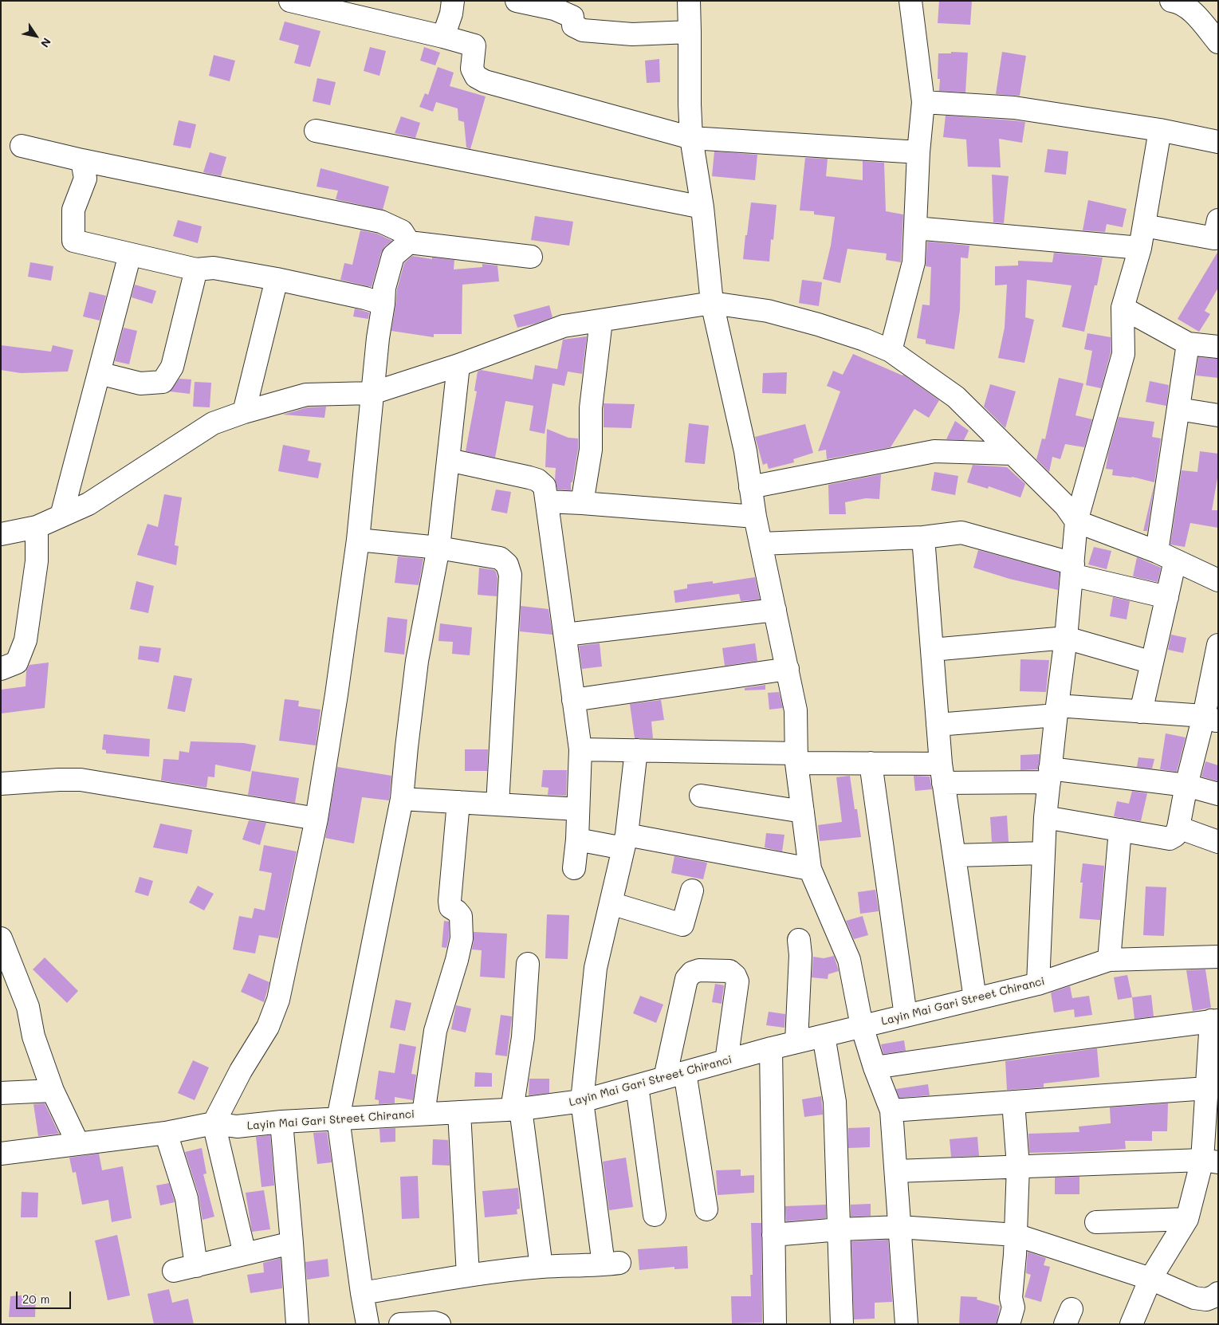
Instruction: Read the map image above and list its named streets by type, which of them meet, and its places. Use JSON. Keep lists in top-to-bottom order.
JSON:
{
  "streets": {
    "street": ["Layin Mai Gari Street Chiranci"]
  },
  "scale_bar": "20 m",
  "north": "bottom right"
}
